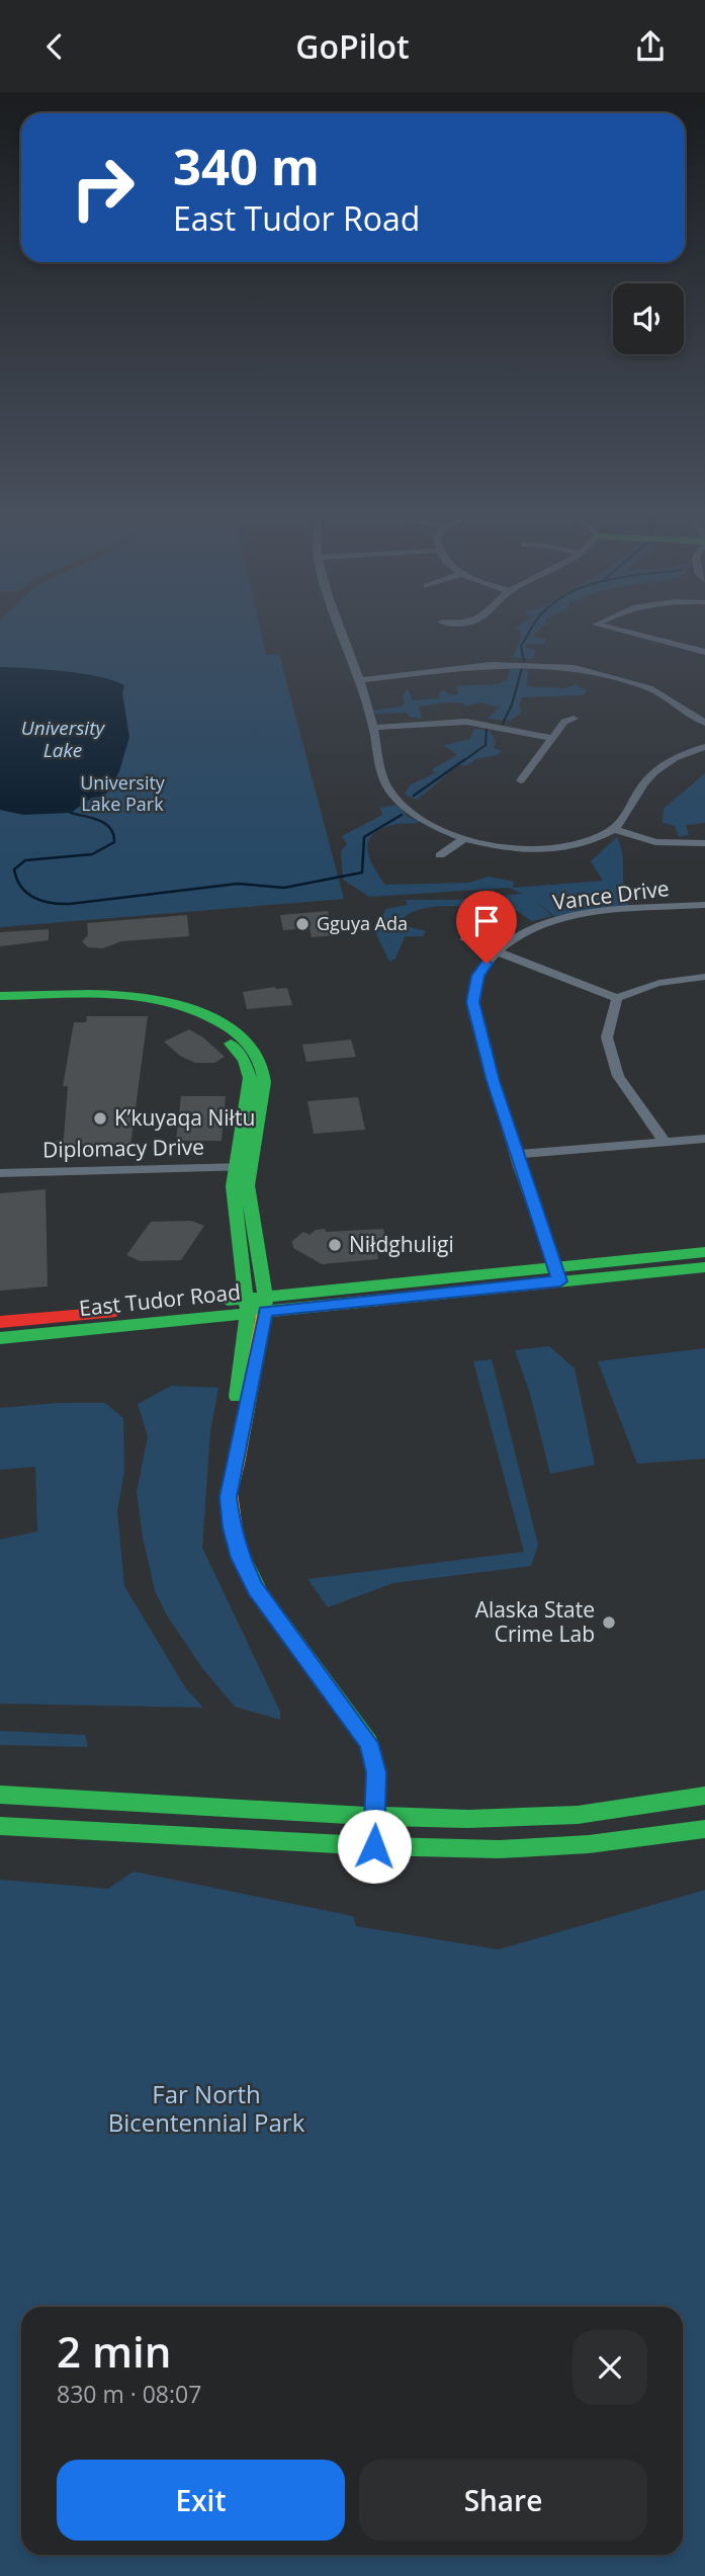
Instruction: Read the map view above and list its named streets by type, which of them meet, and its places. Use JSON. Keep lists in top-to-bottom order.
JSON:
{
  "streets": {
    "street": ["Vance Drive", "Diplomacy Drive", "East Tudor Road"]
  },
  "crossings": [
    ["Vance Drive", "East Tudor Road"]
  ],
  "water": ["University Lake"],
  "parks": ["University Lake Park", "Far North Bicentennial Park"],
  "places": [
    "Gguya Ada",
    "K’kuyaqa Niłtu",
    "Niłdghuligi",
    "Alaska State Crime Lab"
  ],
  "page": {
    "header": "GoPilot",
    "turn": ["340 m", "East Tudor Road"],
    "heading": ["2 min", "830 m · 08:07"],
    "buttons": ["Exit", "Share"]
  }
}
